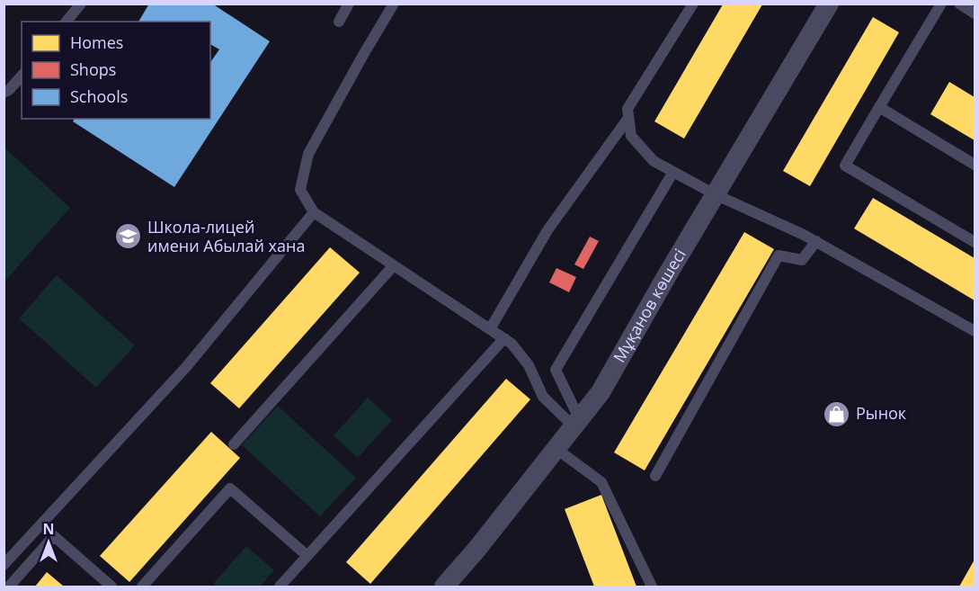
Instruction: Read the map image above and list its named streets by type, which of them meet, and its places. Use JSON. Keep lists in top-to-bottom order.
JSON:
{
  "streets": {
    "street": ["Мұқанов көшесі"]
  },
  "places": {
    "school or university": ["Школа-лицей имени Абылай хана"],
    "shop": ["Рынок"]
  },
  "legend": ["Homes", "Shops", "Schools"],
  "north": "top"
}
